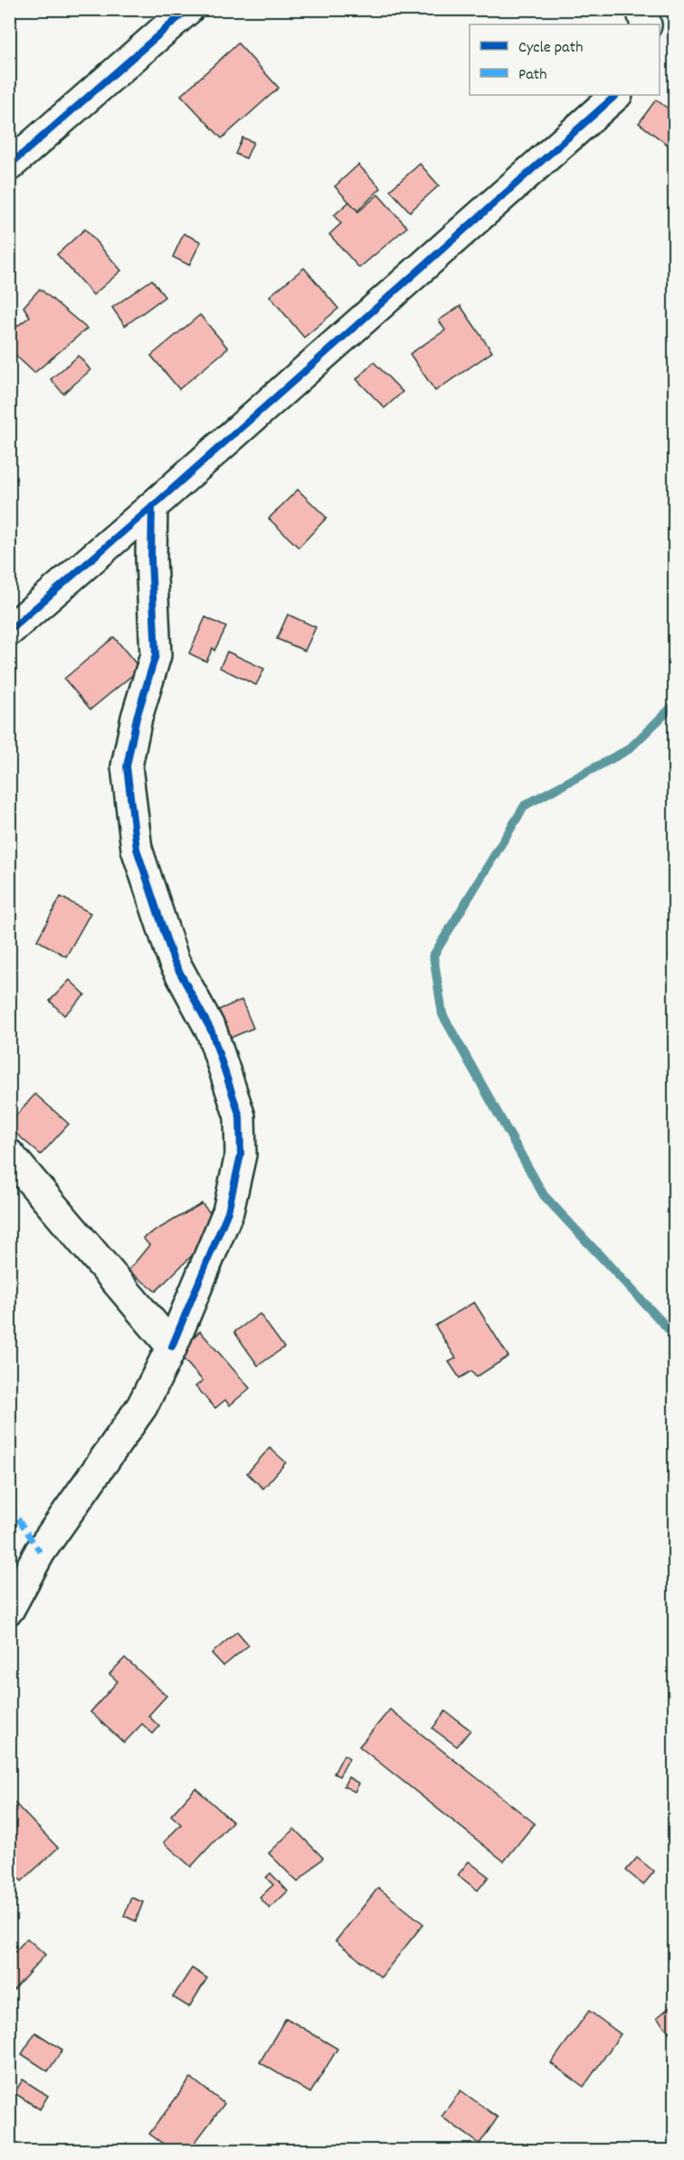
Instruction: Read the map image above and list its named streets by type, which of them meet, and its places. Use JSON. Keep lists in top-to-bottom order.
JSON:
{
  "legend": ["Cycle path", "Path"]
}
